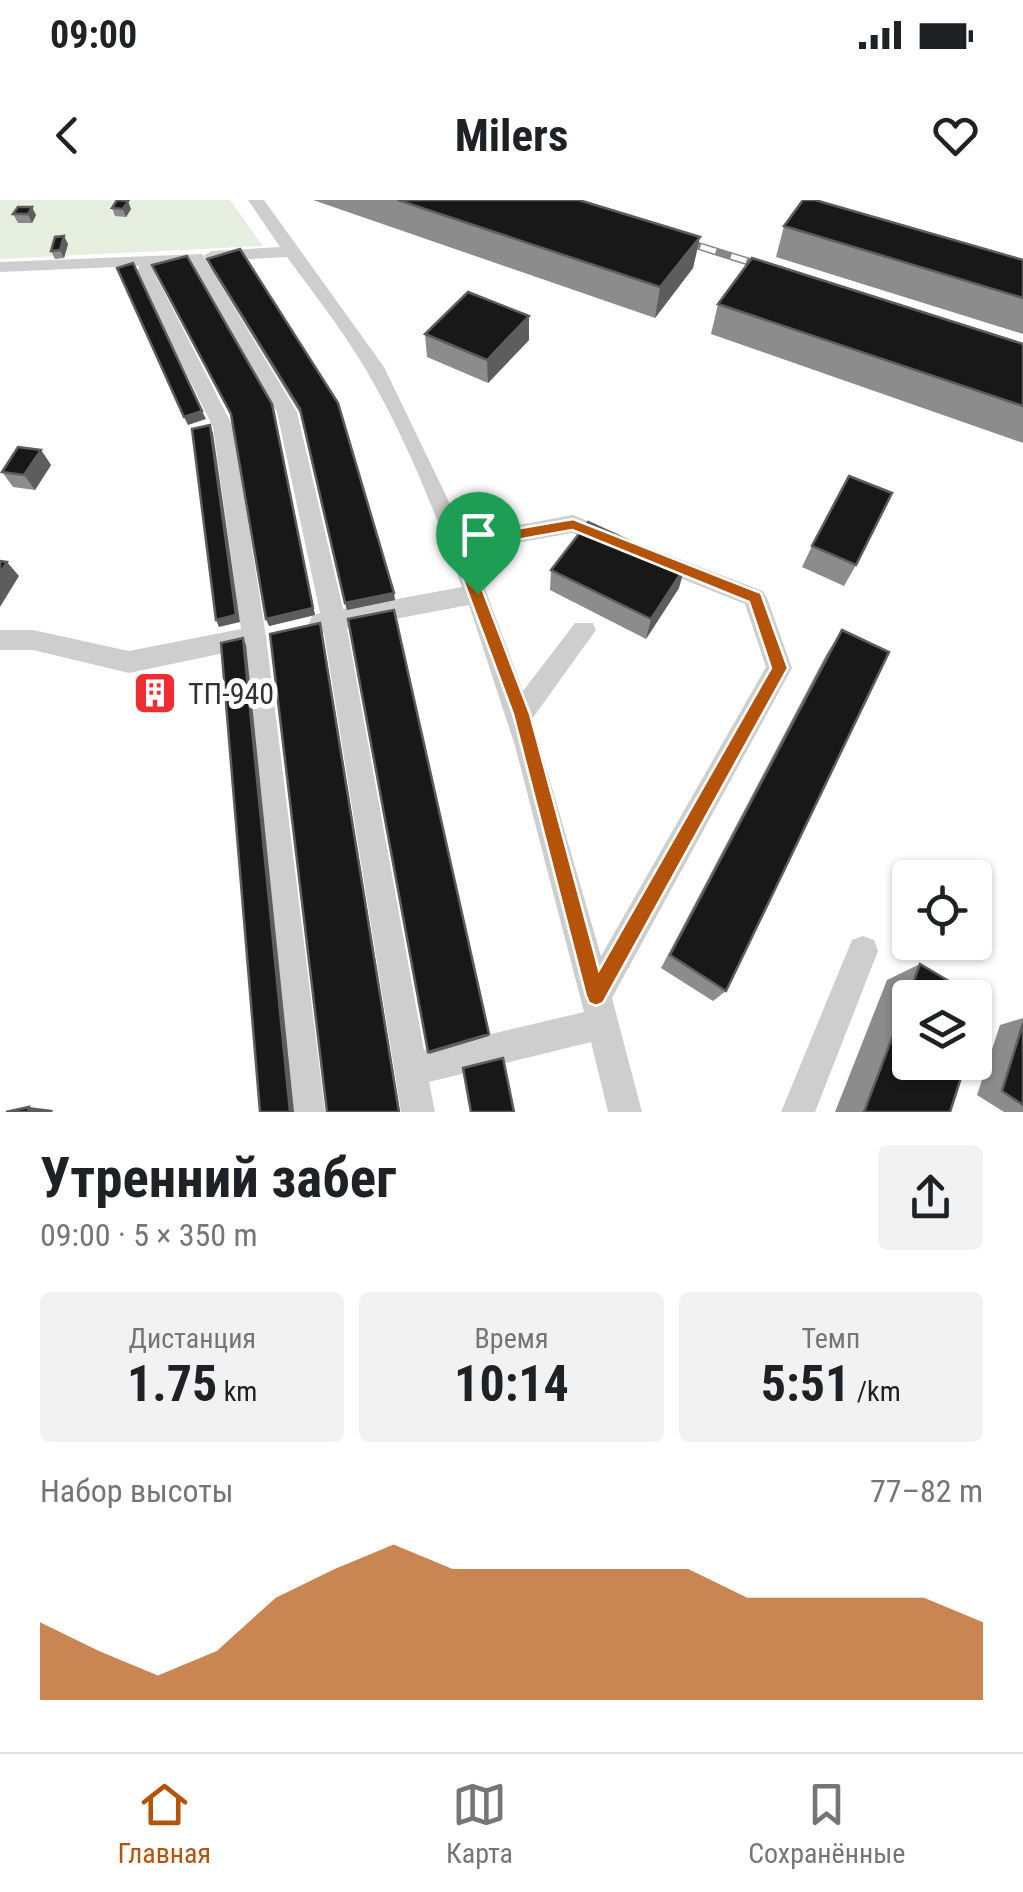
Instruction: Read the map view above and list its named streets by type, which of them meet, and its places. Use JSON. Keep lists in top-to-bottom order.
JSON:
{
  "places": {
    "building": ["ТП-940"]
  },
  "page": {
    "status": "09:00",
    "header": "Milers",
    "heading": ["Утренний забег", "09:00 · 5 × 350 m"],
    "stats": [
      ["Дистанция", "1.75 km"],
      ["Время", "10:14"],
      ["Темп", "5:51 /km"]
    ],
    "chart": ["Набор высоты", "77–82 m"],
    "tabs": ["Главная", "Карта", "Сохранённые"]
  }
}
